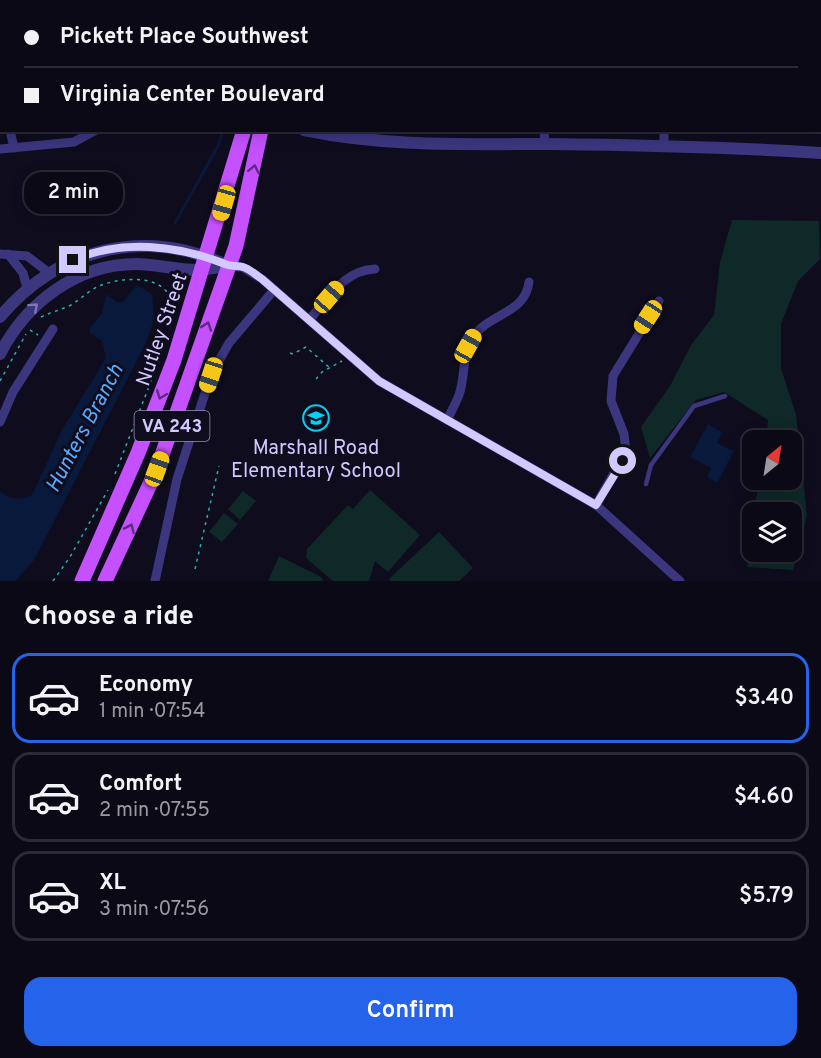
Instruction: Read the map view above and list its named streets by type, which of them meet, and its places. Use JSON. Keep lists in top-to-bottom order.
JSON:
{
  "streets": {
    "main road": ["Nutley Street", "VA 243"]
  },
  "crossings": [
    ["Nutley Street", "VA 243"]
  ],
  "water": ["Hunters Branch"],
  "places": {
    "school or university": ["Marshall Road Elementary School"]
  },
  "north": "top right",
  "page": {
    "banner": ["Pickett Place Southwest", "Virginia Center Boulevard"],
    "bubble": "2 min",
    "heading": "Choose a ride",
    "list": [
      {
        "name": "Economy",
        "note": "1 min · 07:54",
        "value": "$3.40"
      },
      {
        "name": "Comfort",
        "note": "2 min · 07:55",
        "value": "$4.60"
      },
      {
        "name": "XL",
        "note": "3 min · 07:56",
        "value": "$5.79"
      }
    ],
    "buttons": "Confirm"
  }
}
